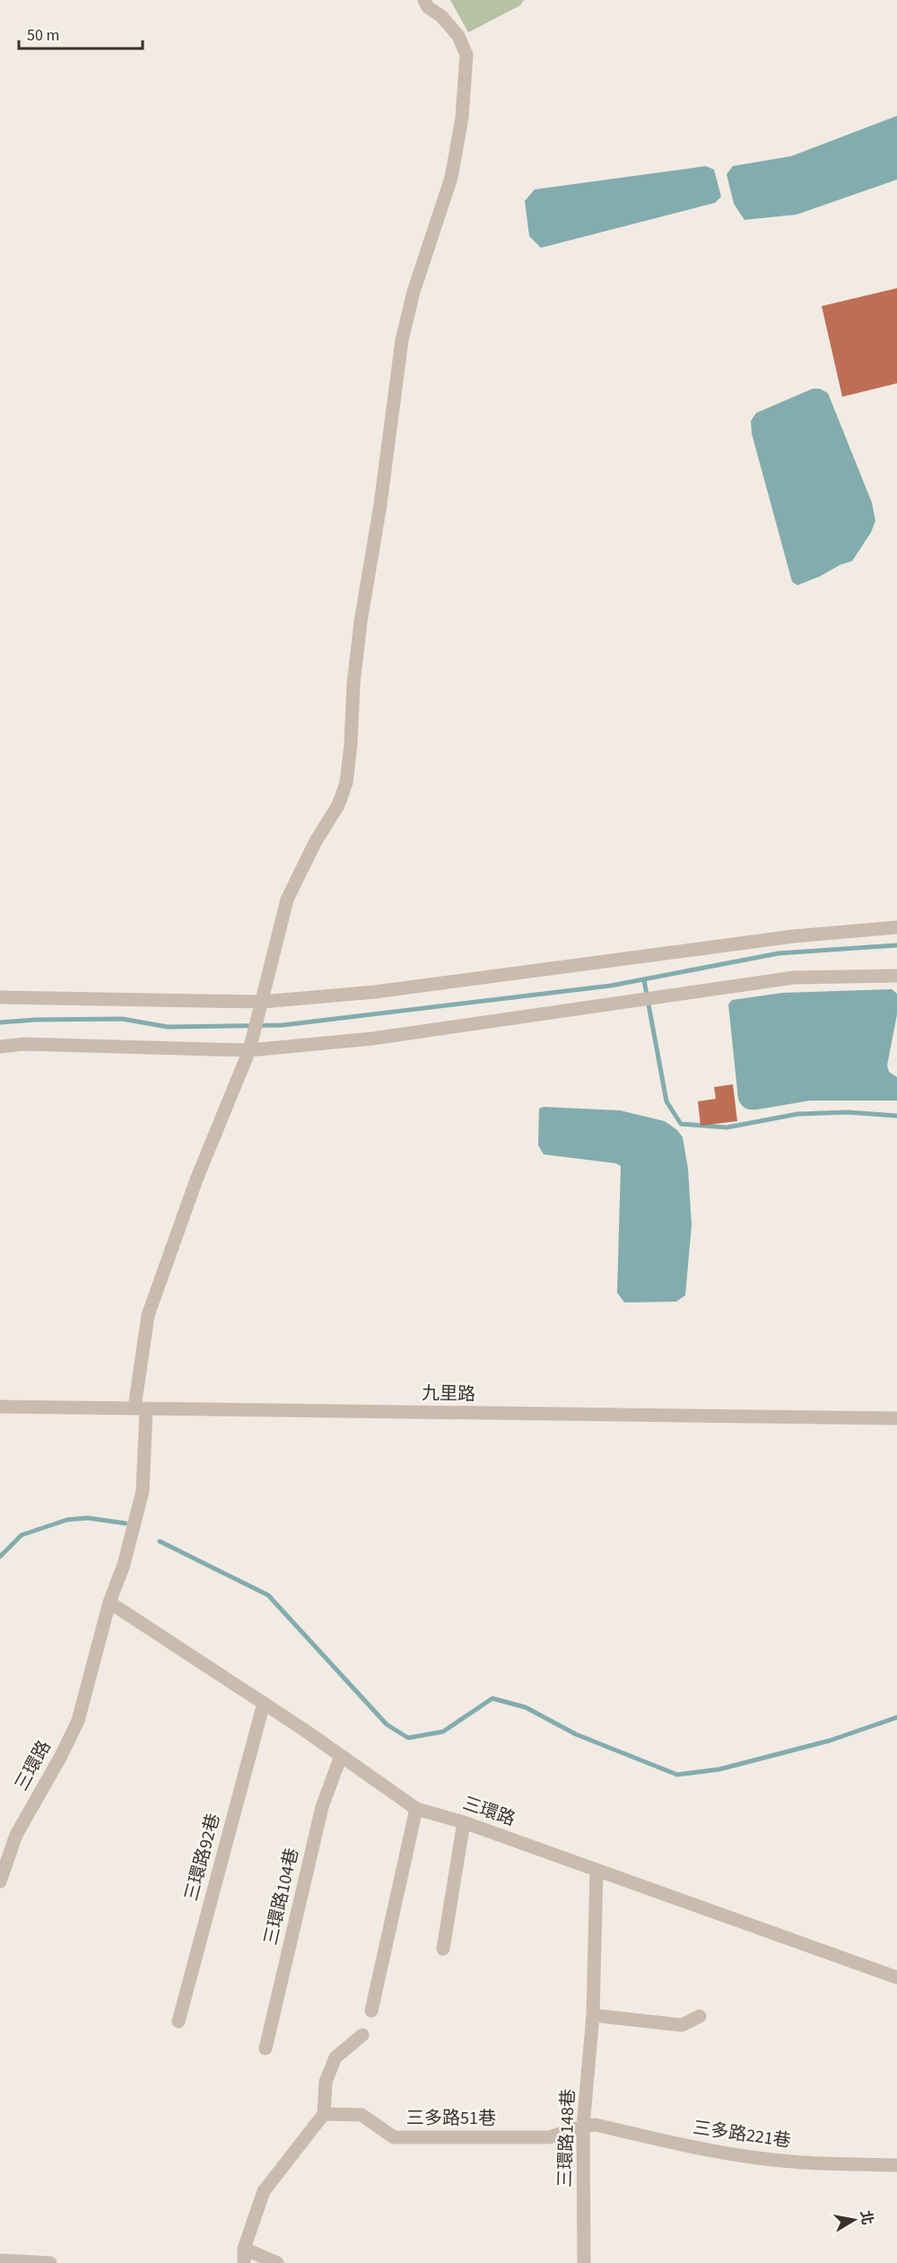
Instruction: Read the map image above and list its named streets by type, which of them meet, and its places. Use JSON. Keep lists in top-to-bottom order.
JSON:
{
  "streets": {
    "street": [
      "九里路",
      "三環路",
      "三環路92巷",
      "三環路104巷",
      "三多路51巷",
      "三多路221巷",
      "三環路148巷"
    ]
  },
  "crossings": [
    ["九里路", "三環路"],
    ["三環路", "三環路92巷"],
    ["三環路", "三環路104巷"],
    ["三環路", "三環路148巷"],
    ["三多路51巷", "三多路221巷"],
    ["三多路51巷", "三環路148巷"],
    ["三多路221巷", "三環路148巷"]
  ],
  "scale_bar": "50 m",
  "north": "right"
}
